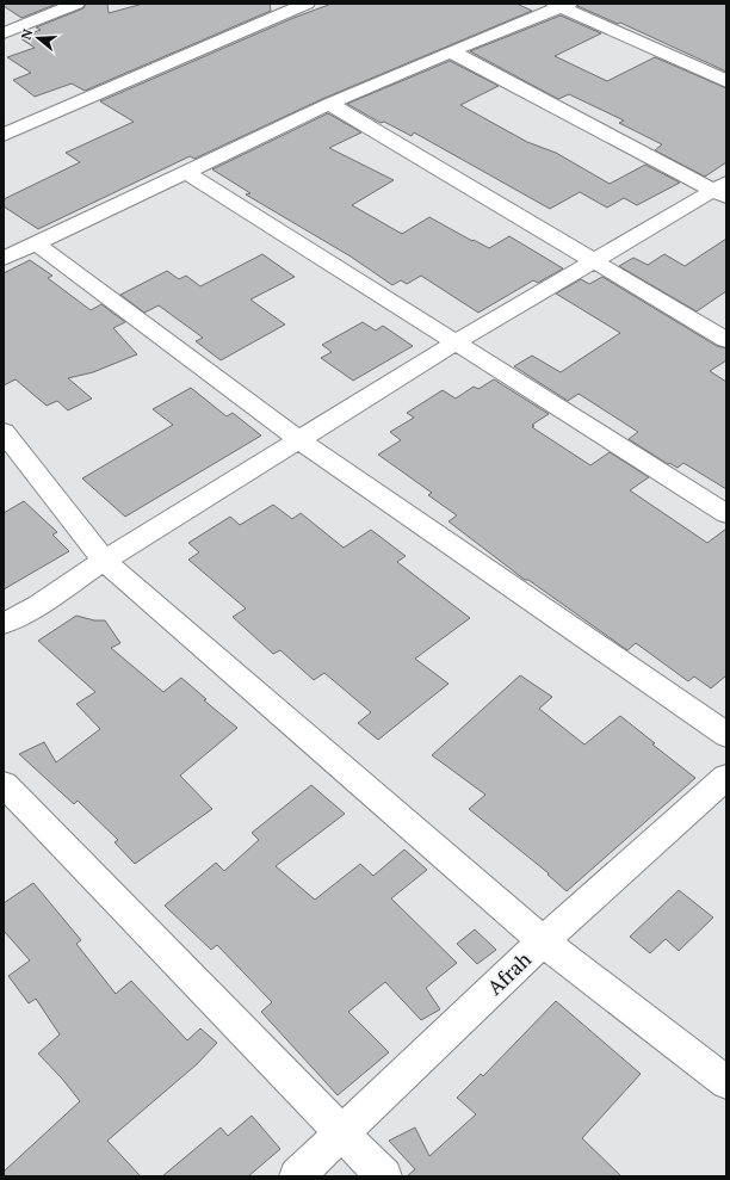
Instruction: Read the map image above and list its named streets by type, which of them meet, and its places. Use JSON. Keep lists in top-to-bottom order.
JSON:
{
  "streets": {
    "street": ["Afrah"]
  },
  "north": "left"
}
